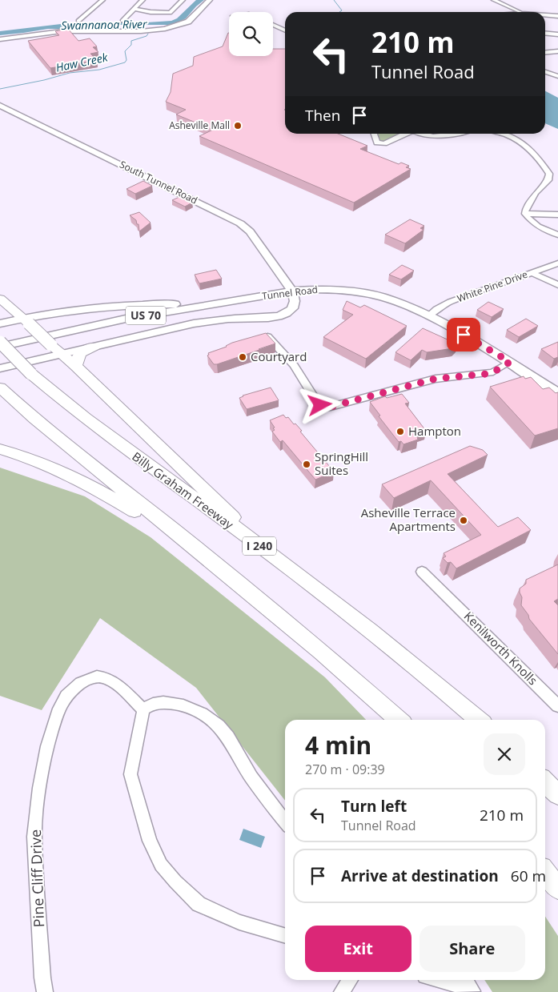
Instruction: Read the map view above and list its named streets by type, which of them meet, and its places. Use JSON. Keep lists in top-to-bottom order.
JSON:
{
  "streets": {
    "highway": ["Billy Graham Freeway", "I 240"],
    "main road": ["South Tunnel Road", "Tunnel Road", "US 70"],
    "street": ["White Pine Drive", "Kenilworth Knolls", "Pine Cliff Drive"]
  },
  "crossings": [
    ["South Tunnel Road", "Tunnel Road"],
    ["White Pine Drive", "Tunnel Road"]
  ],
  "water": ["Swannanoa River", "Haw Creek"],
  "places": [
    "Asheville Mall",
    "Courtyard",
    "Hampton",
    "SpringHill Suites",
    "Asheville Terrace Apartments"
  ],
  "page": {
    "turn": ["210 m", "Tunnel Road"],
    "then": "Then",
    "heading": ["4 min", "270 m · 09:39"],
    "list": [
      {
        "name": "Turn left",
        "note": "Tunnel Road",
        "value": "210 m"
      },
      {
        "name": "Arrive at destination",
        "value": "60 m"
      }
    ],
    "buttons": ["Exit", "Share"]
  }
}
